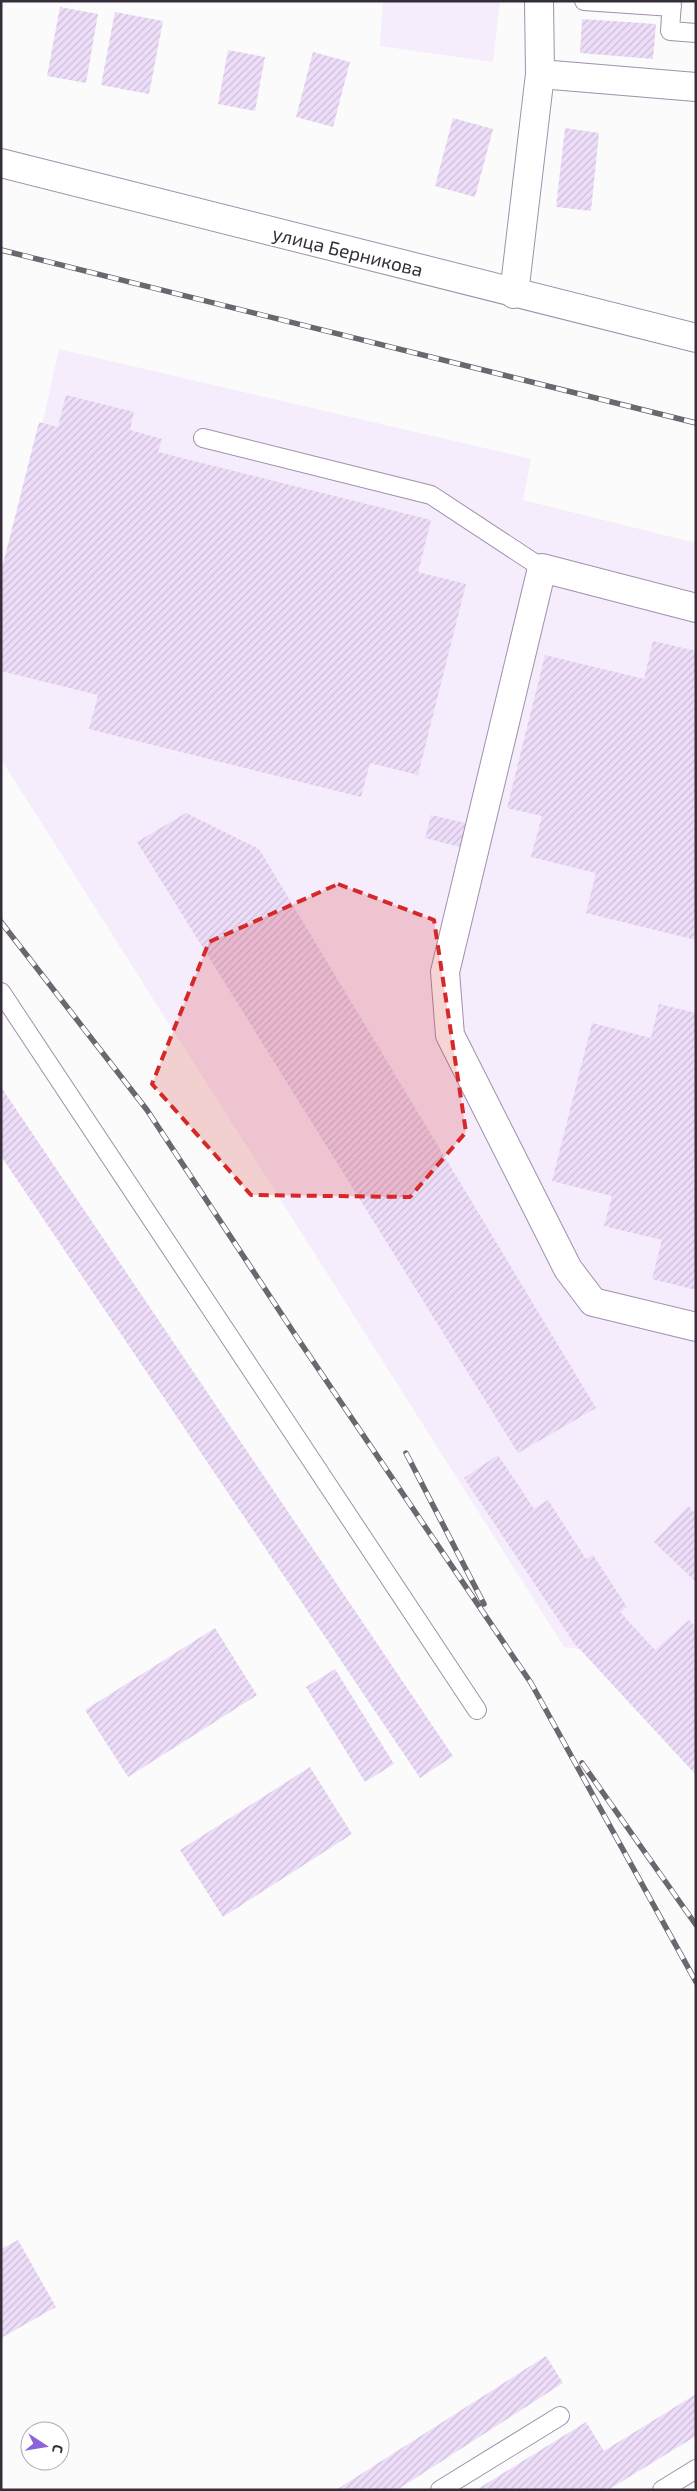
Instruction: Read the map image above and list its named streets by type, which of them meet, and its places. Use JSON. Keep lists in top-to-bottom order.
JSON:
{
  "streets": {
    "street": ["улица Берникова"]
  },
  "north": "right"
}
